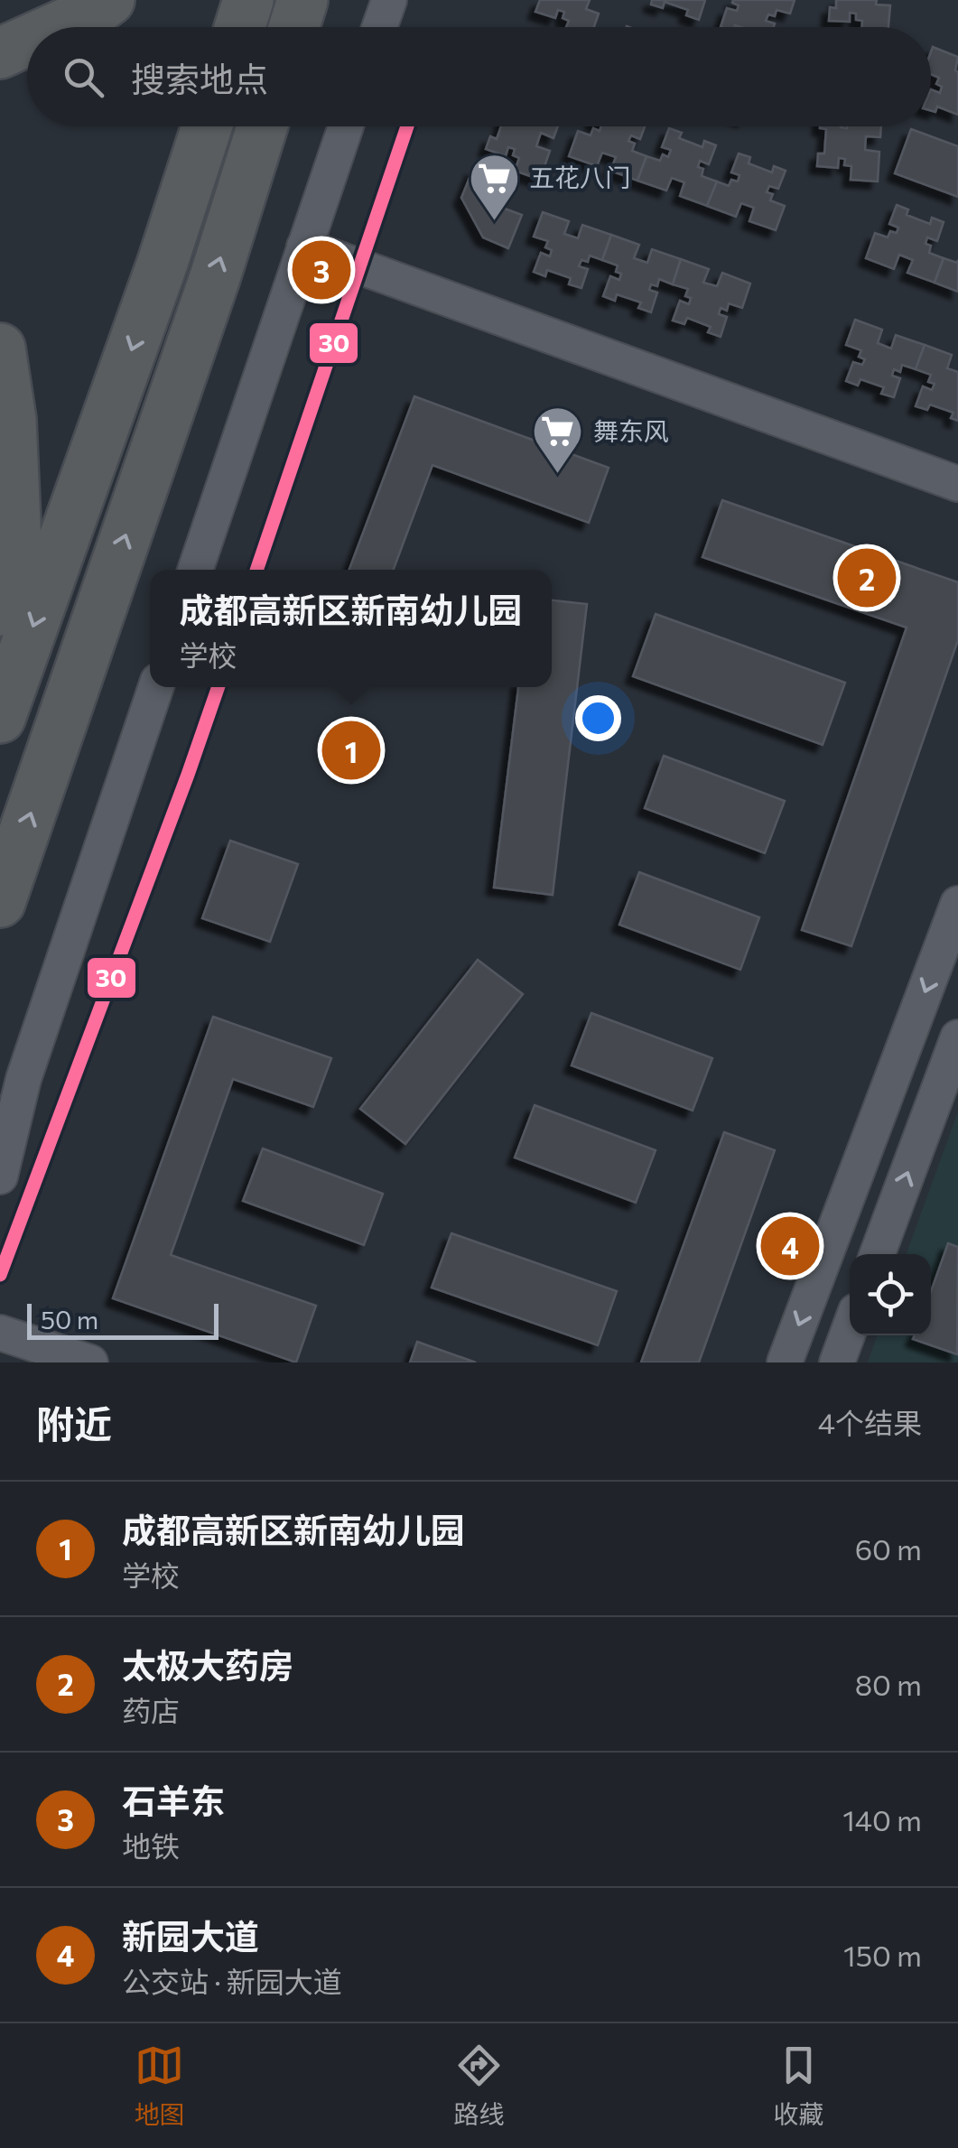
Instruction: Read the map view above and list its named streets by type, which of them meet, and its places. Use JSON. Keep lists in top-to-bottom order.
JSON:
{
  "places": {
    "supermarket": ["五花八门", "舞东风"]
  },
  "lines": ["transit line 30"],
  "scale_bar": "50 m",
  "page": {
    "search": "搜索地点",
    "pins": [
      "3",
      "2",
      "1",
      "4"
    ],
    "popup": ["成都高新区新南幼儿园", "学校"],
    "scale": "50 m",
    "heading": ["附近", "4个结果"],
    "list": [
      {
        "mark": "1",
        "name": "成都高新区新南幼儿园",
        "note": "学校",
        "value": "60 m"
      },
      {
        "mark": "2",
        "name": "太极大药房",
        "note": "药店",
        "value": "80 m"
      },
      {
        "mark": "3",
        "name": "石羊东",
        "note": "地铁",
        "value": "140 m"
      },
      {
        "mark": "4",
        "name": "新园大道",
        "note": "公交站 · 新园大道",
        "value": "150 m"
      }
    ],
    "nav": ["地图", "路线", "收藏"]
  }
}
